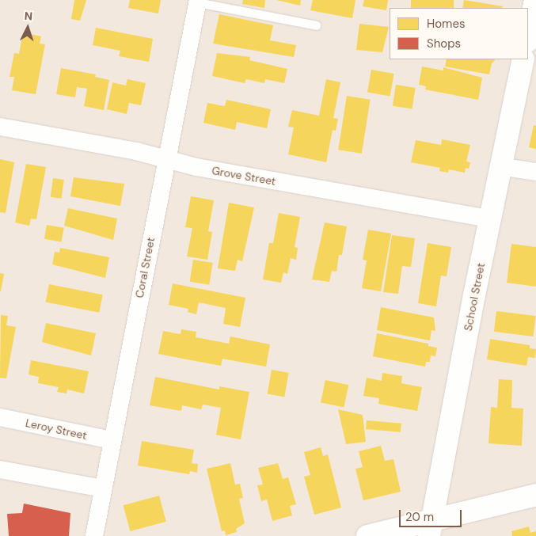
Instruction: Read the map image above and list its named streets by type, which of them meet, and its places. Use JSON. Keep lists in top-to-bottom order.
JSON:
{
  "streets": {
    "main road": ["School Street"],
    "street": ["Grove Street", "Coral Street", "Leroy Street"]
  },
  "crossings": [
    ["Grove Street", "Coral Street"],
    ["Grove Street", "School Street"],
    ["Coral Street", "Leroy Street"]
  ],
  "legend": ["Homes", "Shops"],
  "scale_bar": "20 m",
  "north": "top"
}
